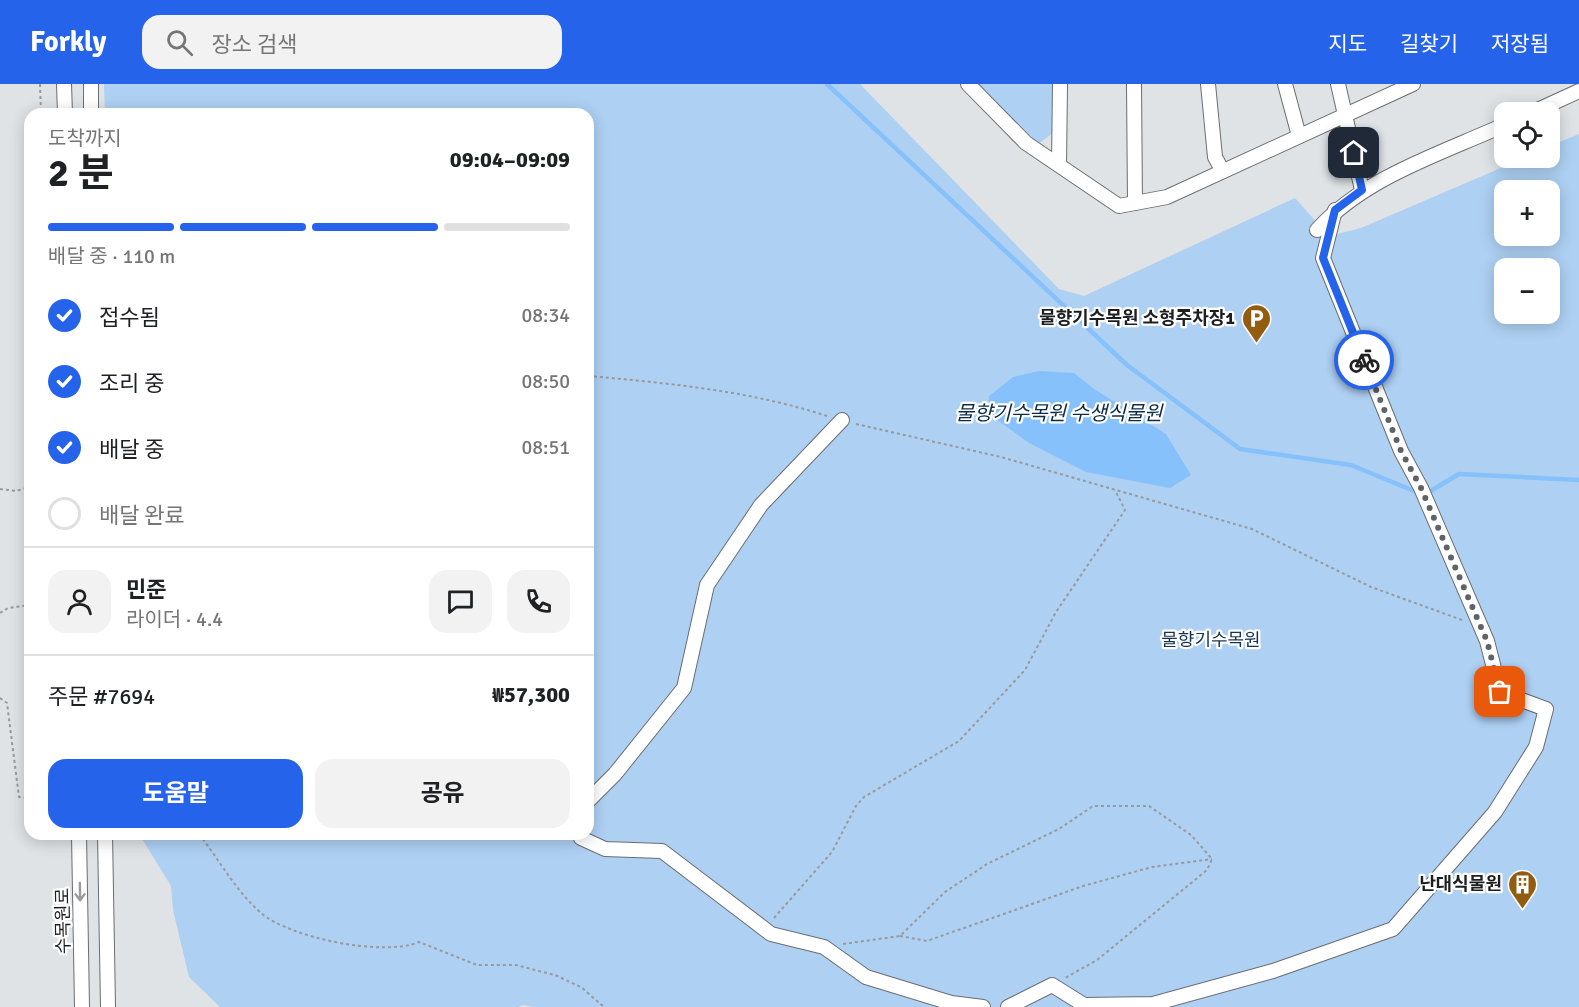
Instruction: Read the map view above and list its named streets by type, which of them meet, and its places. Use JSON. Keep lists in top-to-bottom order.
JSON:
{
  "streets": {
    "street": ["수목원로"]
  },
  "water": ["물향기수목원 수생식물원"],
  "parks": ["물향기수목원"],
  "places": {
    "parking": ["물향기수목원 소형주차장1"],
    "building": ["난대식물원"]
  },
  "page": {
    "header": "Forkly",
    "search": "장소 검색",
    "nav": ["지도", "길찾기", "저장됨"],
    "map_buttons": ["+", "−"],
    "heading": ["2 분", "도착까지", "09:04–09:09"],
    "panel": [
      "민준",
      "라이더 · 4.4",
      "주문 #7694",
      "₩57,300"
    ],
    "bar": "배달 중 · 110 m",
    "list": [
      ["접수됨", "08:34"],
      ["조리 중", "08:50"],
      ["배달 중", "08:51"],
      "배달 완료"
    ],
    "buttons": ["도움말", "공유"]
  }
}
